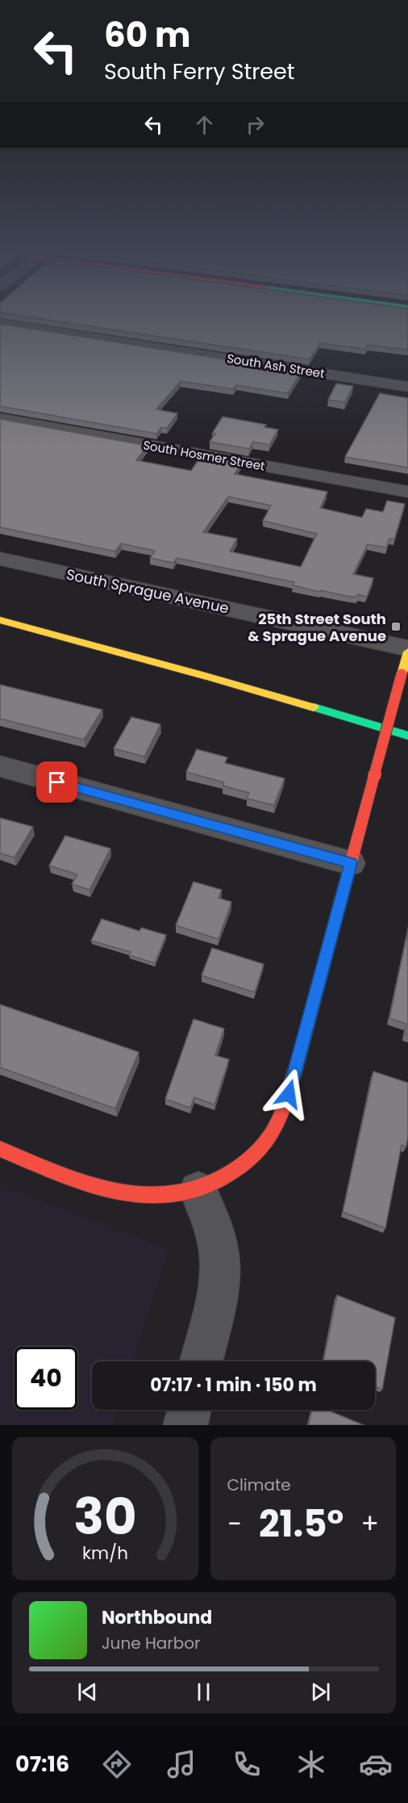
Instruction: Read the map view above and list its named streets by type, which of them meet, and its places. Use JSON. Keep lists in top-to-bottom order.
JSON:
{
  "streets": {
    "street": ["South Ash Street", "South Hosmer Street", "South Sprague Avenue"]
  },
  "places": {
    "transit": ["25th Street South & Sprague Avenue"]
  },
  "page": {
    "turn": ["60 m", "South Ferry Street"],
    "limit": "40",
    "trip": "07:17 · 1 min · 150 m",
    "tile": "Climate",
    "heat": ["−", "21.5°", "+"],
    "song": ["Northbound", "June Harbor"],
    "tabs": "07:16",
    "gauge": ["30", "km/h"]
  }
}
